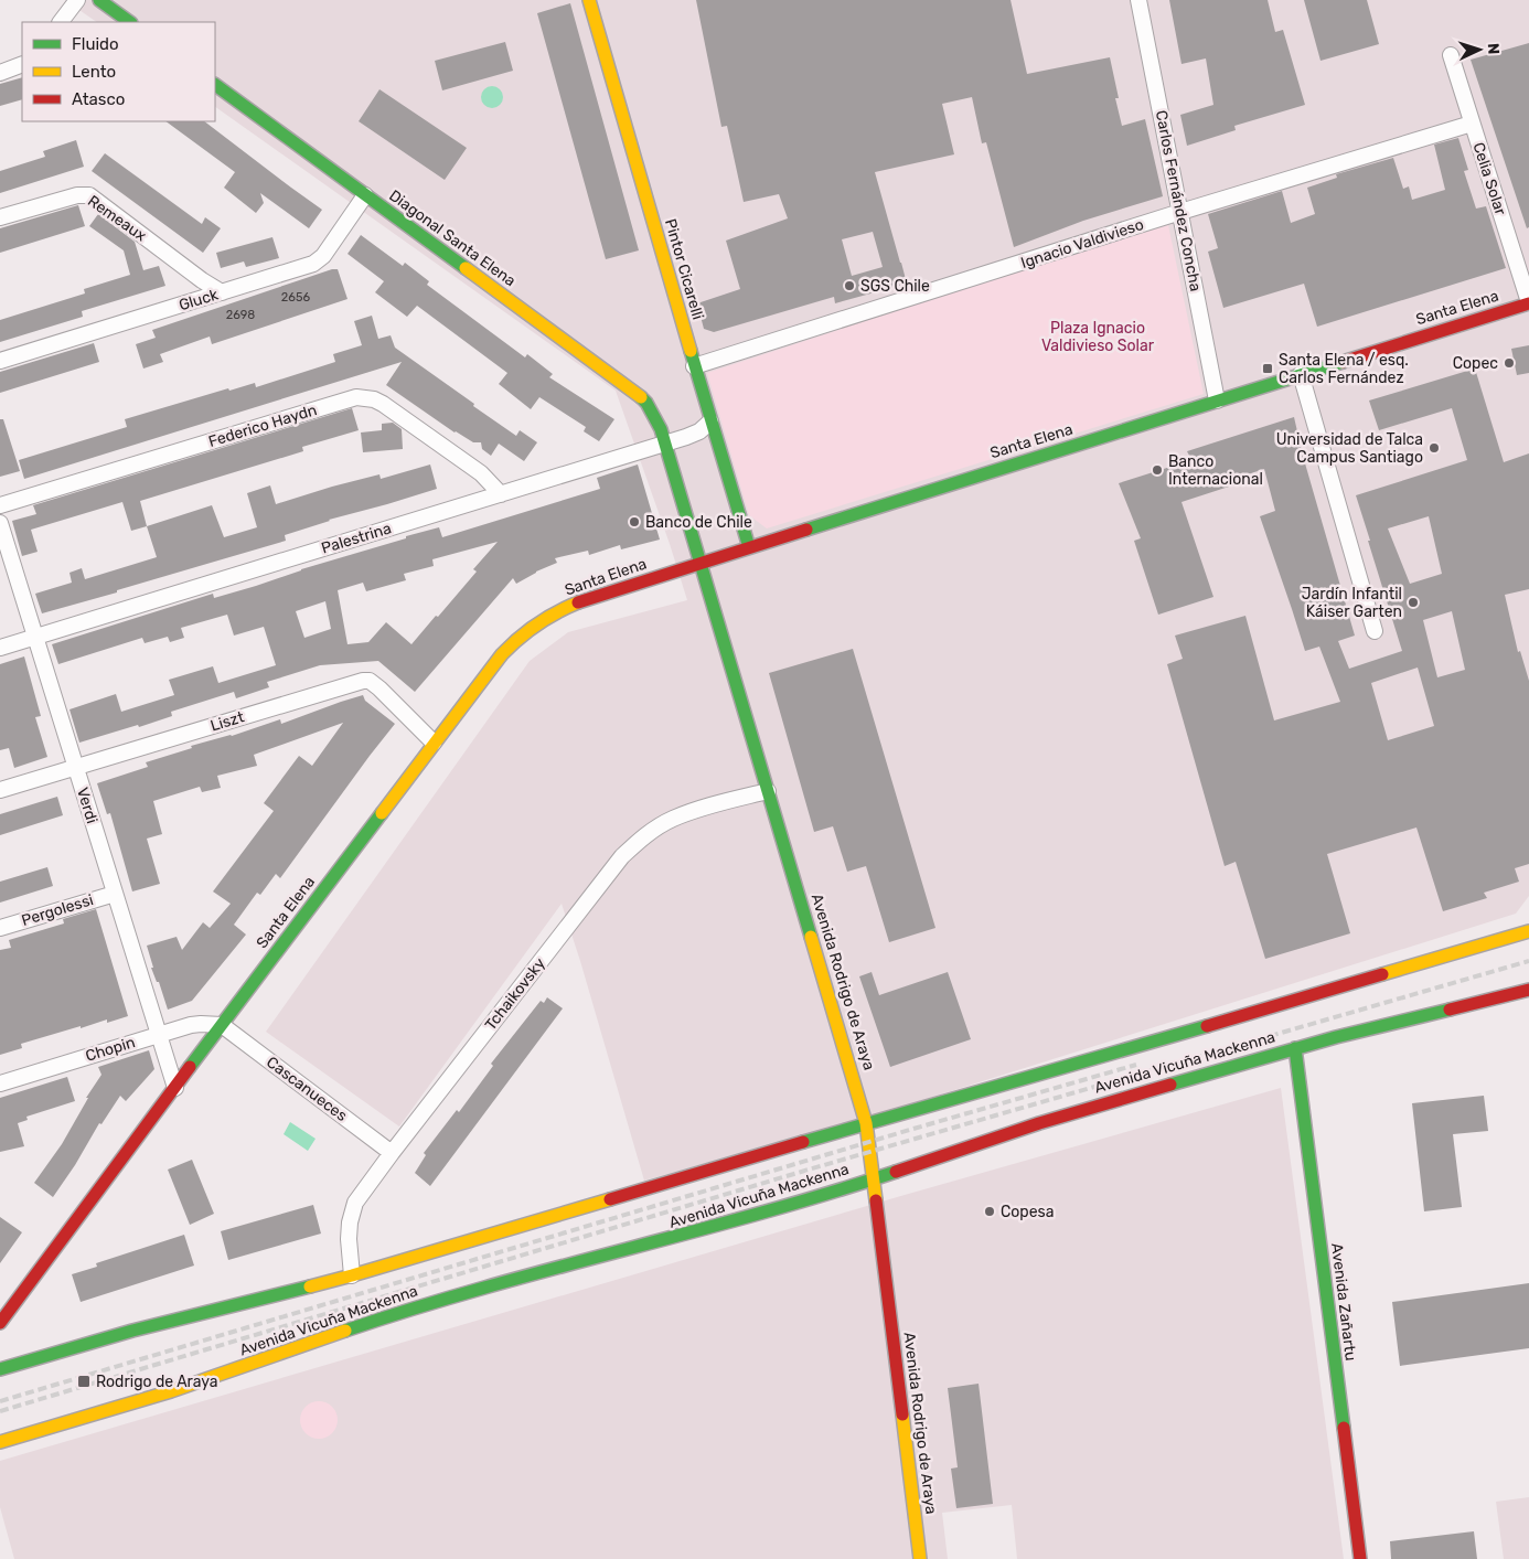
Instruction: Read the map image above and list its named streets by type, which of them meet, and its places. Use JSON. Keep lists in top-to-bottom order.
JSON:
{
  "streets": {
    "main road": [
      "Diagonal Santa Elena",
      "Pintor Cicarelli",
      "Santa Elena",
      "Avenida Rodrigo de Araya",
      "Avenida Vicuña Mackenna",
      "Avenida Zañartu"
    ],
    "street": [
      "Celia Solar",
      "Carlos Fernández Concha",
      "Remeaux",
      "Ignacio Valdivieso",
      "Gluck",
      "Federico Haydn",
      "Palestrina",
      "Liszt",
      "Verdi",
      "Pergolessi",
      "Tchaikovsky",
      "Chopin",
      "Cascanueces"
    ]
  },
  "crossings": [
    ["Celia Solar", "Ignacio Valdivieso"],
    ["Celia Solar", "Santa Elena"],
    ["Carlos Fernández Concha", "Ignacio Valdivieso"],
    ["Carlos Fernández Concha", "Santa Elena"],
    ["Remeaux", "Gluck"],
    ["Diagonal Santa Elena", "Gluck"],
    ["Diagonal Santa Elena", "Palestrina"],
    ["Diagonal Santa Elena", "Avenida Rodrigo de Araya"],
    ["Ignacio Valdivieso", "Pintor Cicarelli"],
    ["Pintor Cicarelli", "Santa Elena"],
    ["Pintor Cicarelli", "Palestrina"],
    ["Santa Elena", "Liszt"],
    ["Santa Elena", "Verdi"],
    ["Santa Elena", "Avenida Rodrigo de Araya"],
    ["Santa Elena", "Chopin"],
    ["Santa Elena", "Cascanueces"],
    ["Federico Haydn", "Palestrina"],
    ["Palestrina", "Verdi"],
    ["Palestrina", "Avenida Rodrigo de Araya"],
    ["Liszt", "Verdi"],
    ["Verdi", "Pergolessi"],
    ["Verdi", "Chopin"],
    ["Avenida Rodrigo de Araya", "Tchaikovsky"],
    ["Avenida Rodrigo de Araya", "Avenida Vicuña Mackenna"],
    ["Tchaikovsky", "Avenida Vicuña Mackenna"],
    ["Tchaikovsky", "Cascanueces"],
    ["Chopin", "Cascanueces"],
    ["Avenida Vicuña Mackenna", "Avenida Zañartu"]
  ],
  "parks": ["Plaza Ignacio Valdivieso Solar"],
  "places": {
    "other": [
      "SGS Chile",
      "Copec",
      "Universidad de Talca Campus Santiago",
      "Banco Internacional",
      "Banco de Chile",
      "Jardín Infantil Káiser Garten",
      "Copesa"
    ],
    "transit": ["Santa Elena / esq. Carlos Fernández", "Rodrigo de Araya"]
  },
  "house_numbers": ["2656", "2698"],
  "legend": ["Fluido", "Lento", "Atasco"],
  "north": "right"
}
